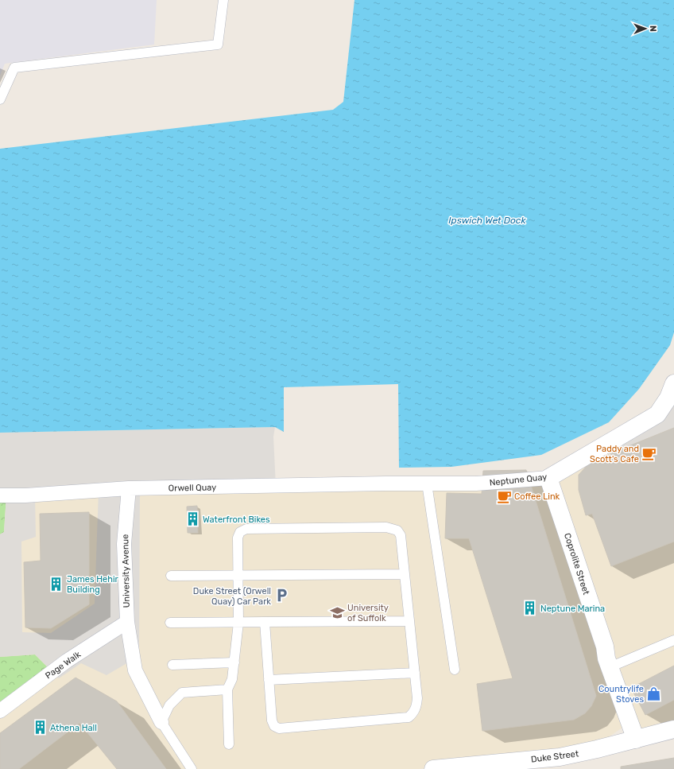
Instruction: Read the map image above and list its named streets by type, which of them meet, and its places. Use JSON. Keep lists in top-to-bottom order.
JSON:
{
  "streets": {
    "street": [
      "Neptune Quay",
      "Orwell Quay",
      "Coprolite Street",
      "University Avenue",
      "Page Walk",
      "Duke Street"
    ]
  },
  "crossings": [
    ["Neptune Quay", "Orwell Quay"],
    ["Neptune Quay", "Coprolite Street"],
    ["Orwell Quay", "University Avenue"],
    ["Coprolite Street", "Duke Street"],
    ["University Avenue", "Page Walk"]
  ],
  "water": ["Ipswich Wet Dock"],
  "places": {
    "cafe": ["Paddy and Scott's Cafe", "Coffee Link"],
    "building": [
      "Waterfront Bikes",
      "James Hehir Building",
      "Neptune Marina",
      "Athena Hall"
    ],
    "parking": ["Duke Street (Orwell Quay) Car Park"],
    "school or university": ["University of Suffolk"],
    "shop": ["Countrylife Stoves"]
  },
  "north": "right"
}
